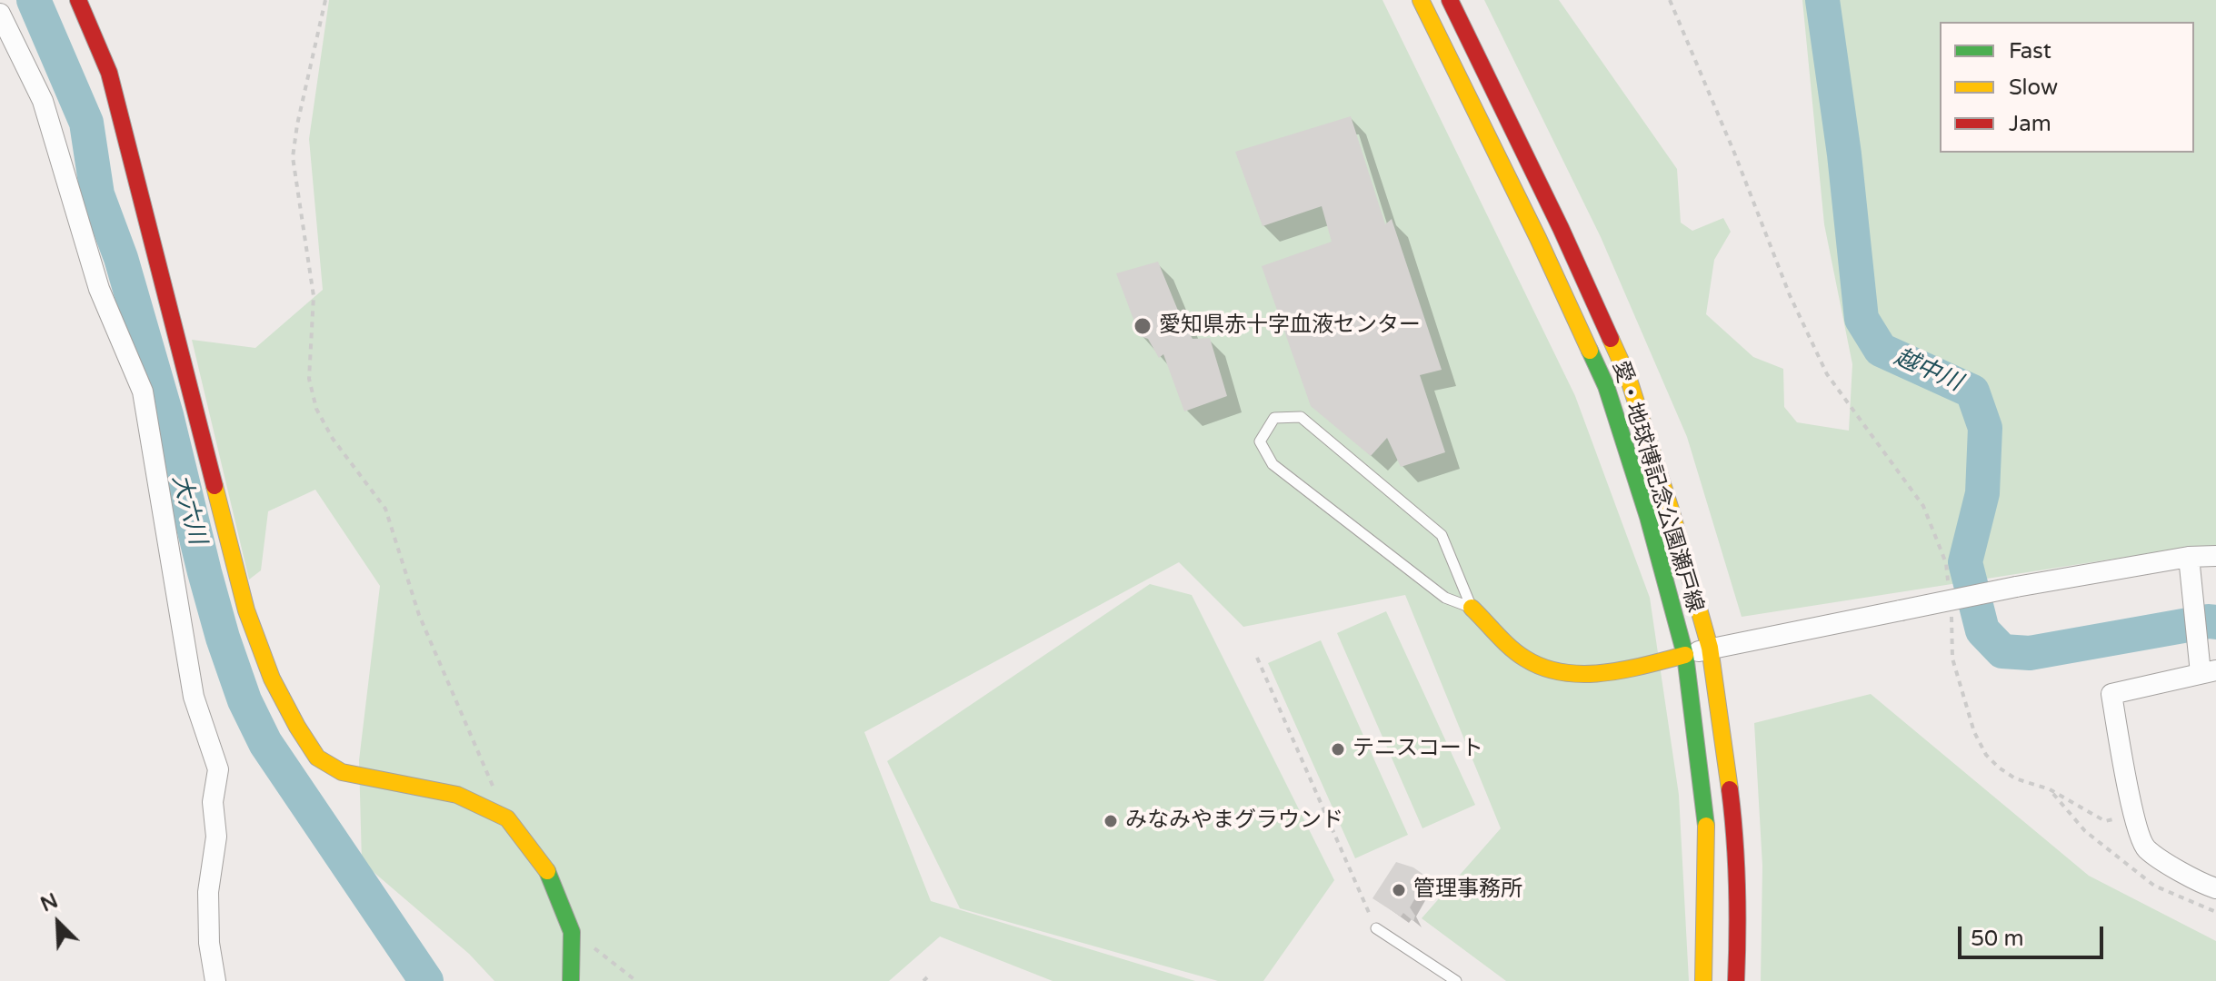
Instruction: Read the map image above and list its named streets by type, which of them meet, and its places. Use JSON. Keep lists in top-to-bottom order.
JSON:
{
  "streets": {
    "main road": ["愛・地球博記念公園瀬戸線"]
  },
  "water": ["越中川", "大六川"],
  "places": [
    "愛知県赤十字血液センター",
    "テニスコート",
    "みなみやまグラウンド",
    "管理事務所"
  ],
  "legend": ["Fast", "Slow", "Jam"],
  "scale_bar": "50 m",
  "north": "top left"
}
